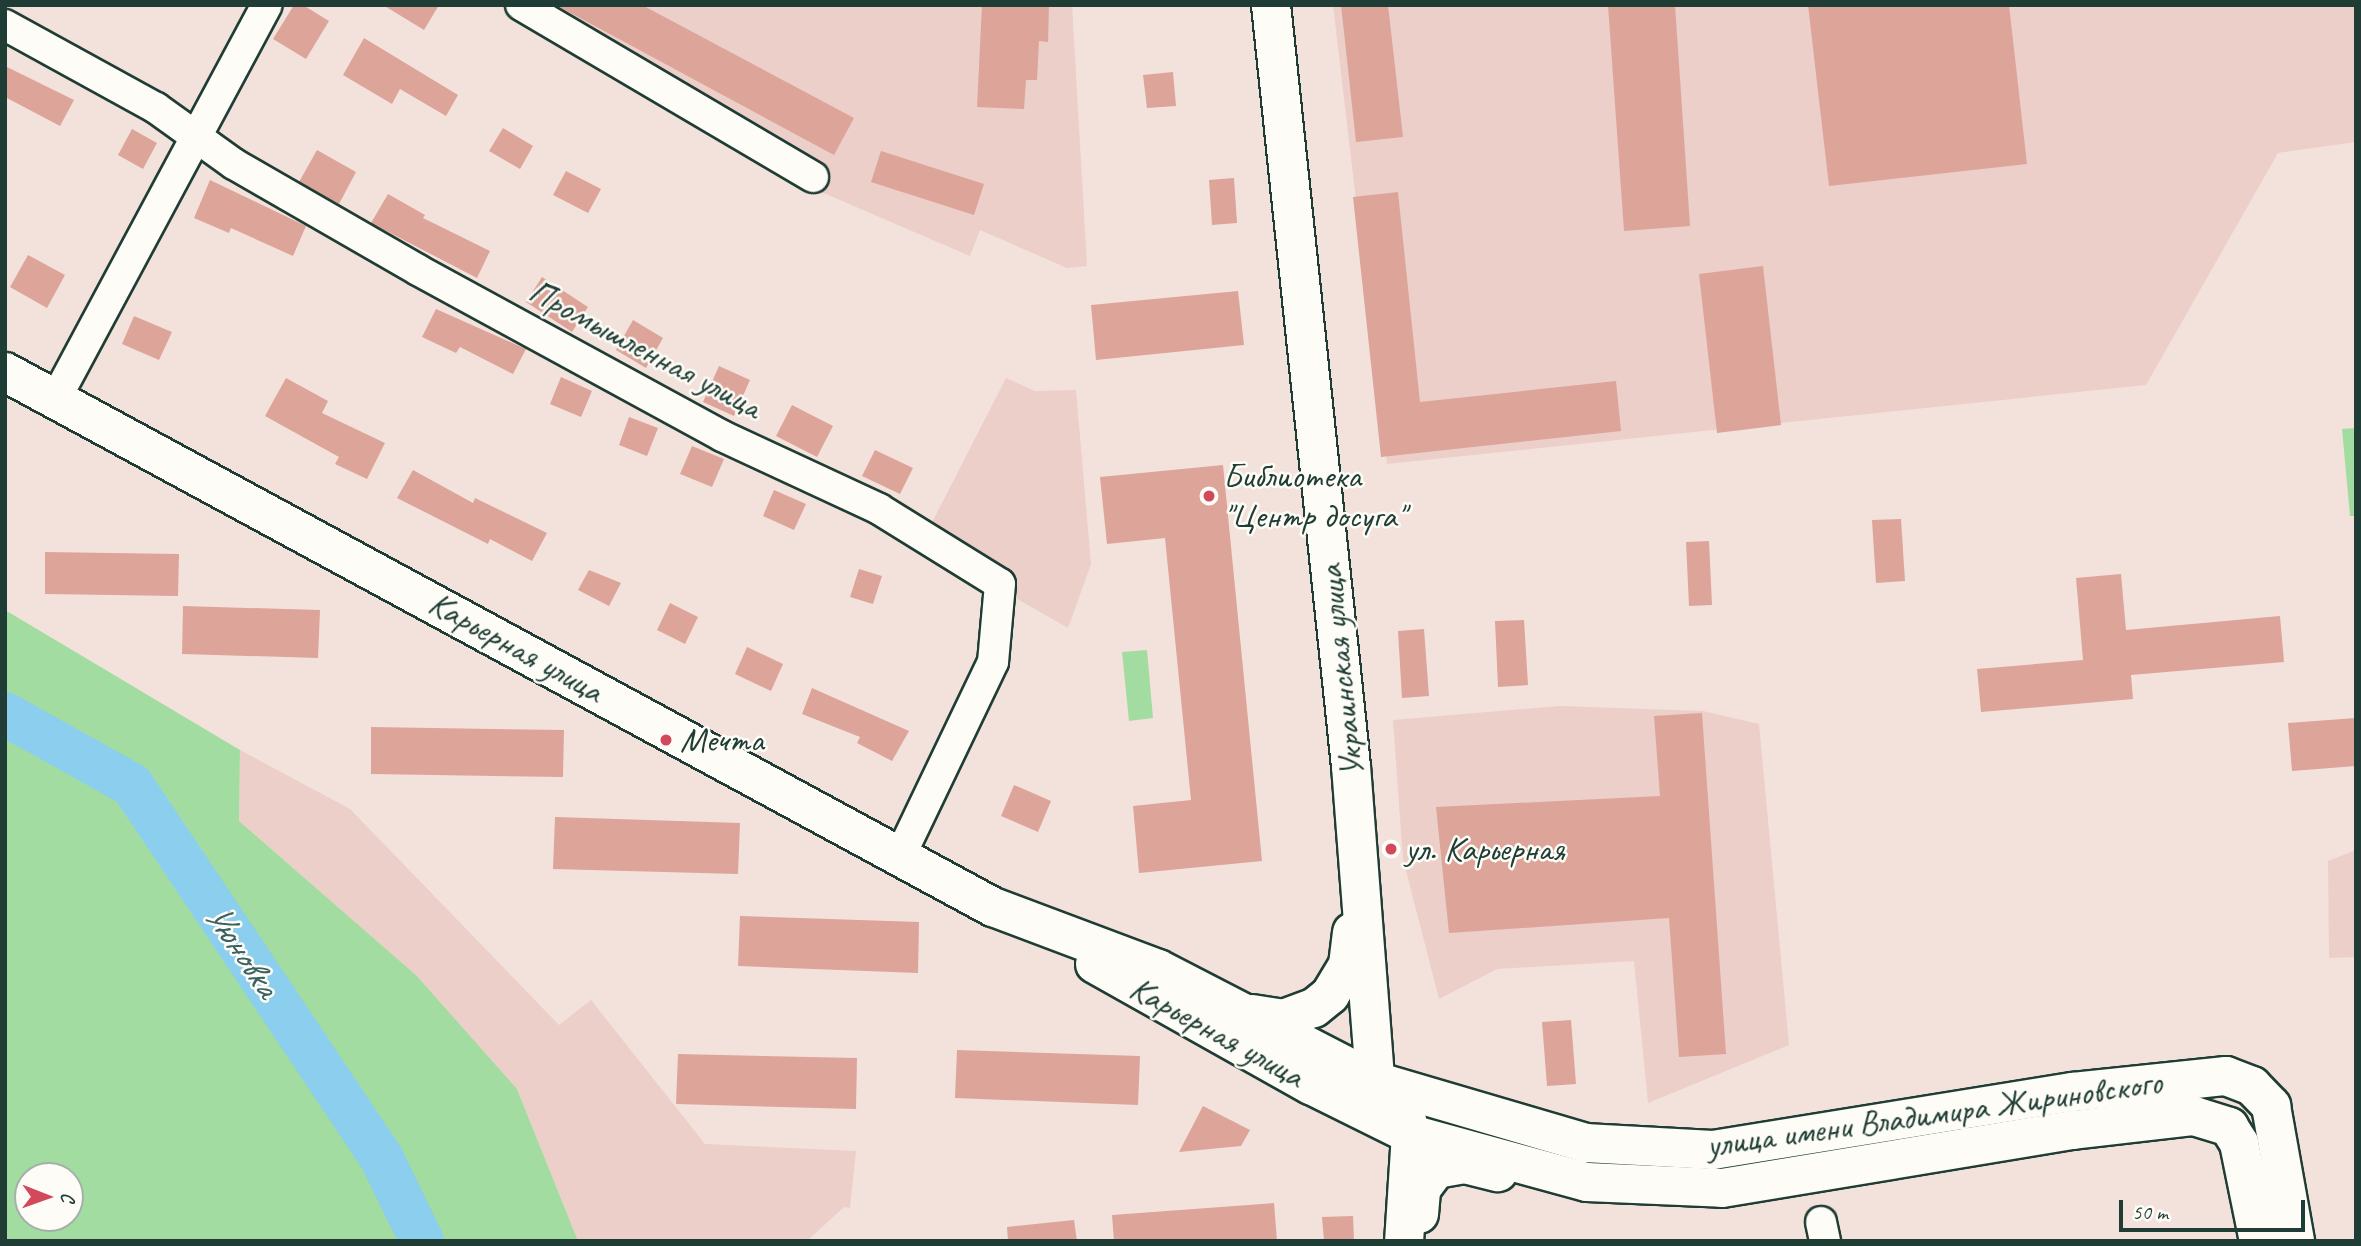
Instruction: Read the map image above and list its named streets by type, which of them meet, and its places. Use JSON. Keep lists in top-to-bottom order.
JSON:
{
  "streets": {
    "main road": ["Карьерная улица", "Украинская улица", "улица имени Владимира Жириновского"],
    "street": ["Промышленная улица"]
  },
  "crossings": [
    ["Промышленная улица", "Карьерная улица"],
    ["Карьерная улица", "Украинская улица"],
    ["Карьерная улица", "улица имени Владимира Жириновского"],
    ["Украинская улица", "улица имени Владимира Жириновского"]
  ],
  "water": ["Уюновка"],
  "places": ["Библиотека \"Центр досуга\"", "Мечта", "ул. Карьерная"],
  "scale_bar": "50 m",
  "north": "right"
}
